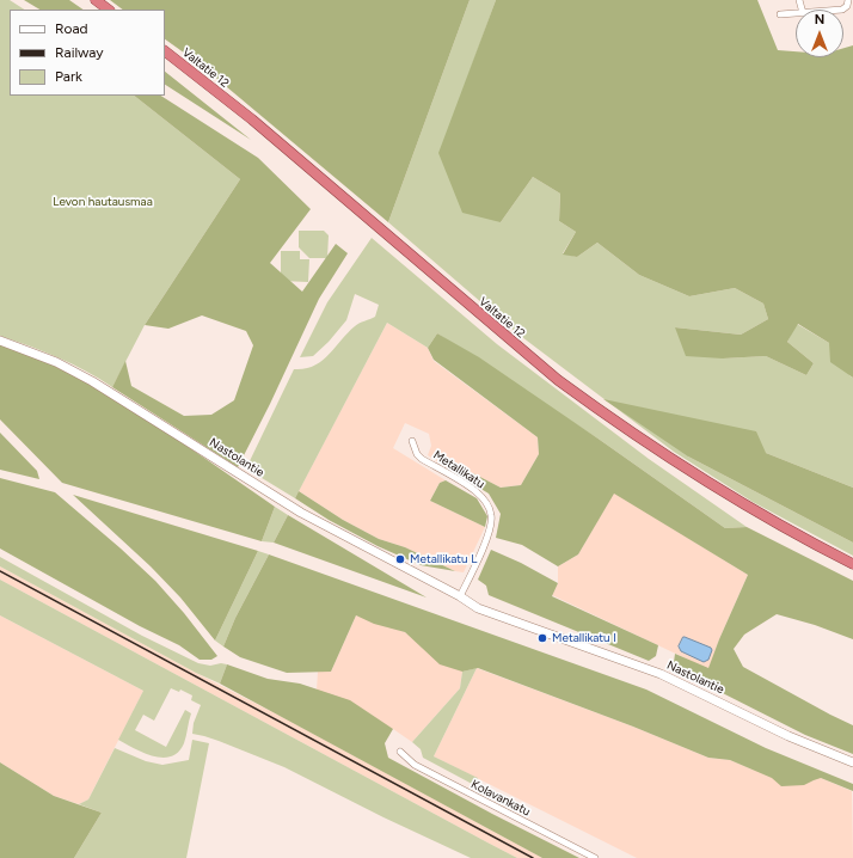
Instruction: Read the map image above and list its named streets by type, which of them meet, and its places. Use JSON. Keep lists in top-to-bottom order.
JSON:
{
  "streets": {
    "highway": ["Valtatie 12"],
    "main road": ["Nastolantie"],
    "street": ["Metallikatu", "Kolavankatu"]
  },
  "crossings": [
    ["Nastolantie", "Metallikatu"]
  ],
  "parks": ["Levon hautausmaa"],
  "places": ["Metallikatu L", "Metallikatu I"],
  "legend": ["Road", "Railway", "Park"],
  "north": "top"
}
